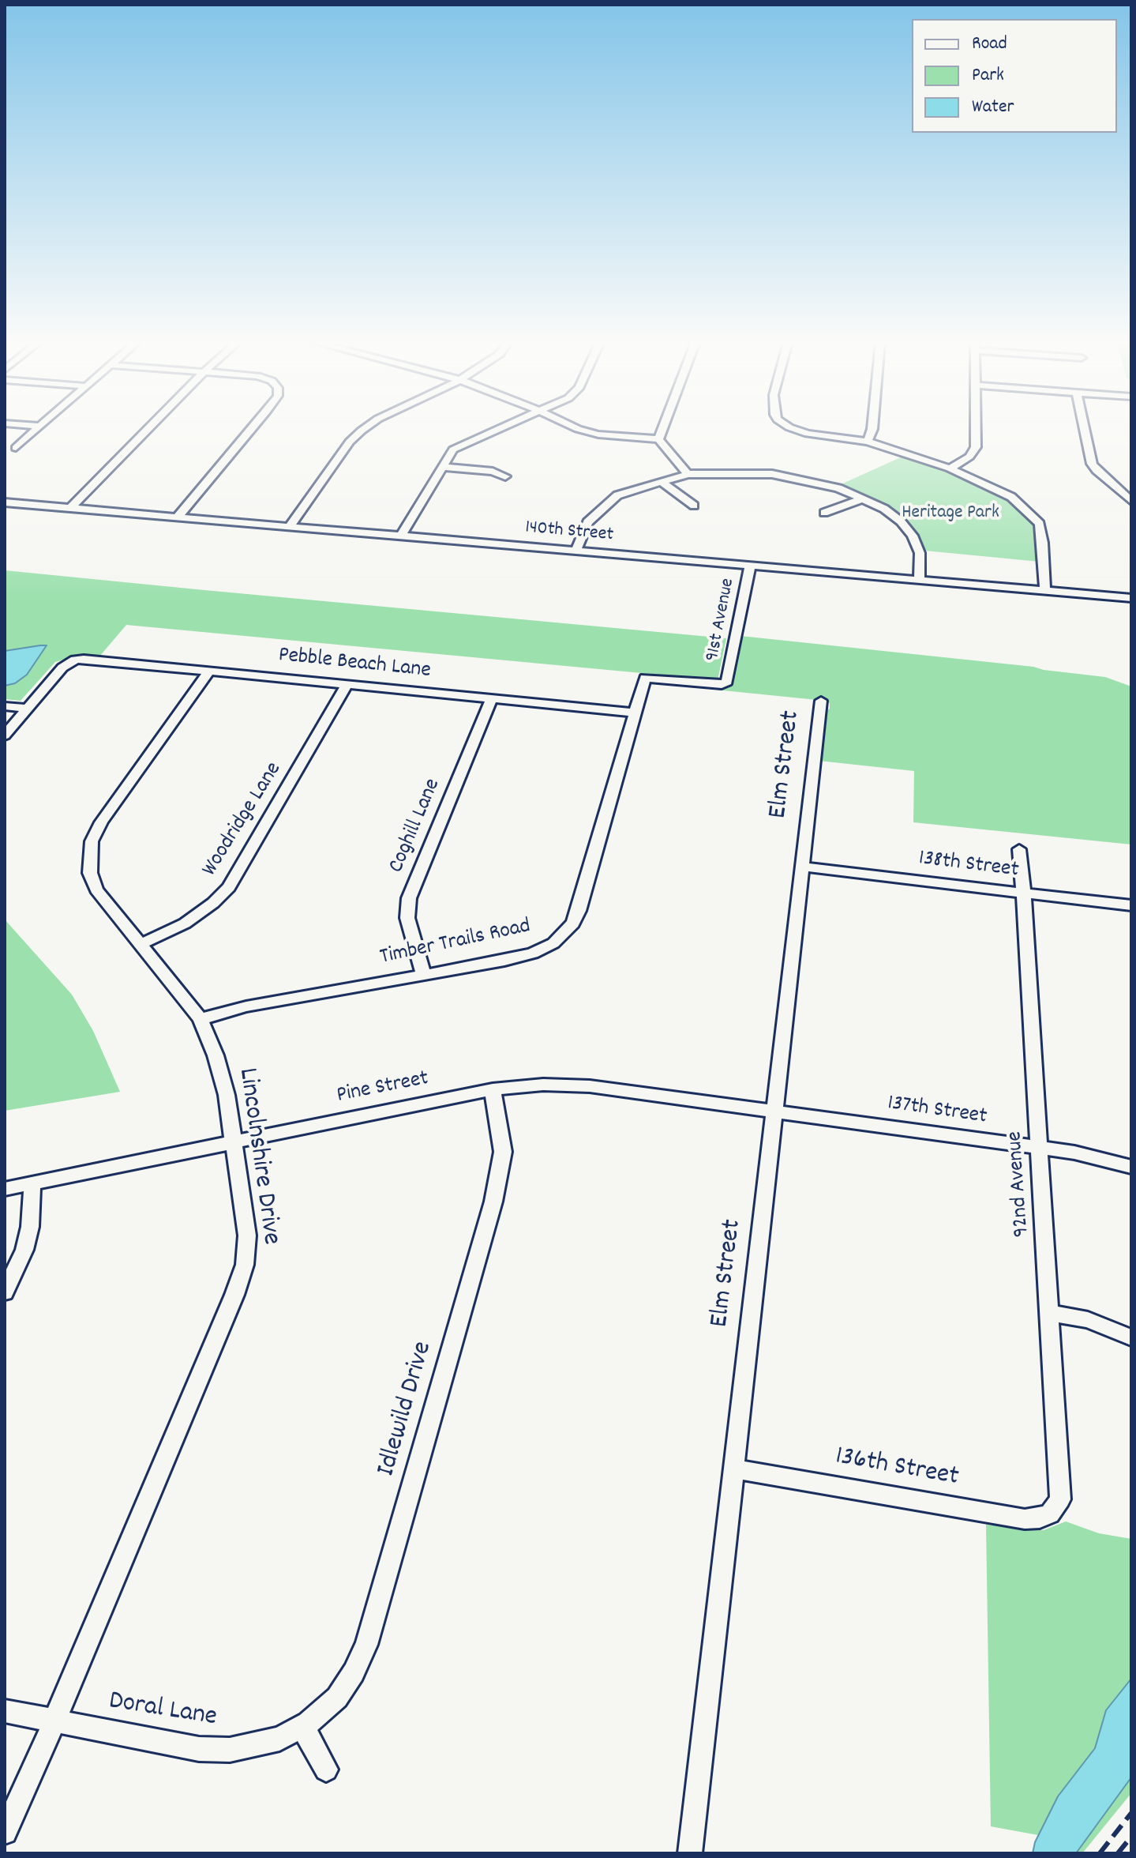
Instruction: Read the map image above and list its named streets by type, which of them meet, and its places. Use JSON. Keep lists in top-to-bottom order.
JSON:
{
  "streets": {
    "street": [
      "140th Street",
      "91st Avenue",
      "Pebble Beach Lane",
      "Elm Street",
      "Woodridge Lane",
      "Coghill Lane",
      "138th Street",
      "Timber Trails Road",
      "Pine Street",
      "137th Street",
      "Lincolnshire Drive",
      "92nd Avenue",
      "Idlewild Drive",
      "136th Street",
      "Doral Lane"
    ]
  },
  "crossings": [
    ["140th Street", "91st Avenue"],
    ["91st Avenue", "Timber Trails Road"],
    ["Pebble Beach Lane", "Woodridge Lane"],
    ["Pebble Beach Lane", "Coghill Lane"],
    ["Pebble Beach Lane", "Timber Trails Road"],
    ["Pebble Beach Lane", "Lincolnshire Drive"],
    ["Elm Street", "138th Street"],
    ["Elm Street", "Pine Street"],
    ["Elm Street", "137th Street"],
    ["Elm Street", "136th Street"],
    ["Woodridge Lane", "Lincolnshire Drive"],
    ["Coghill Lane", "Timber Trails Road"],
    ["138th Street", "92nd Avenue"],
    ["Timber Trails Road", "Lincolnshire Drive"],
    ["Pine Street", "137th Street"],
    ["Pine Street", "Lincolnshire Drive"],
    ["Pine Street", "Idlewild Drive"],
    ["137th Street", "92nd Avenue"],
    ["Lincolnshire Drive", "Doral Lane"],
    ["92nd Avenue", "136th Street"],
    ["Idlewild Drive", "Doral Lane"]
  ],
  "parks": ["Heritage Park"],
  "legend": ["Road", "Park", "Water"]
}
